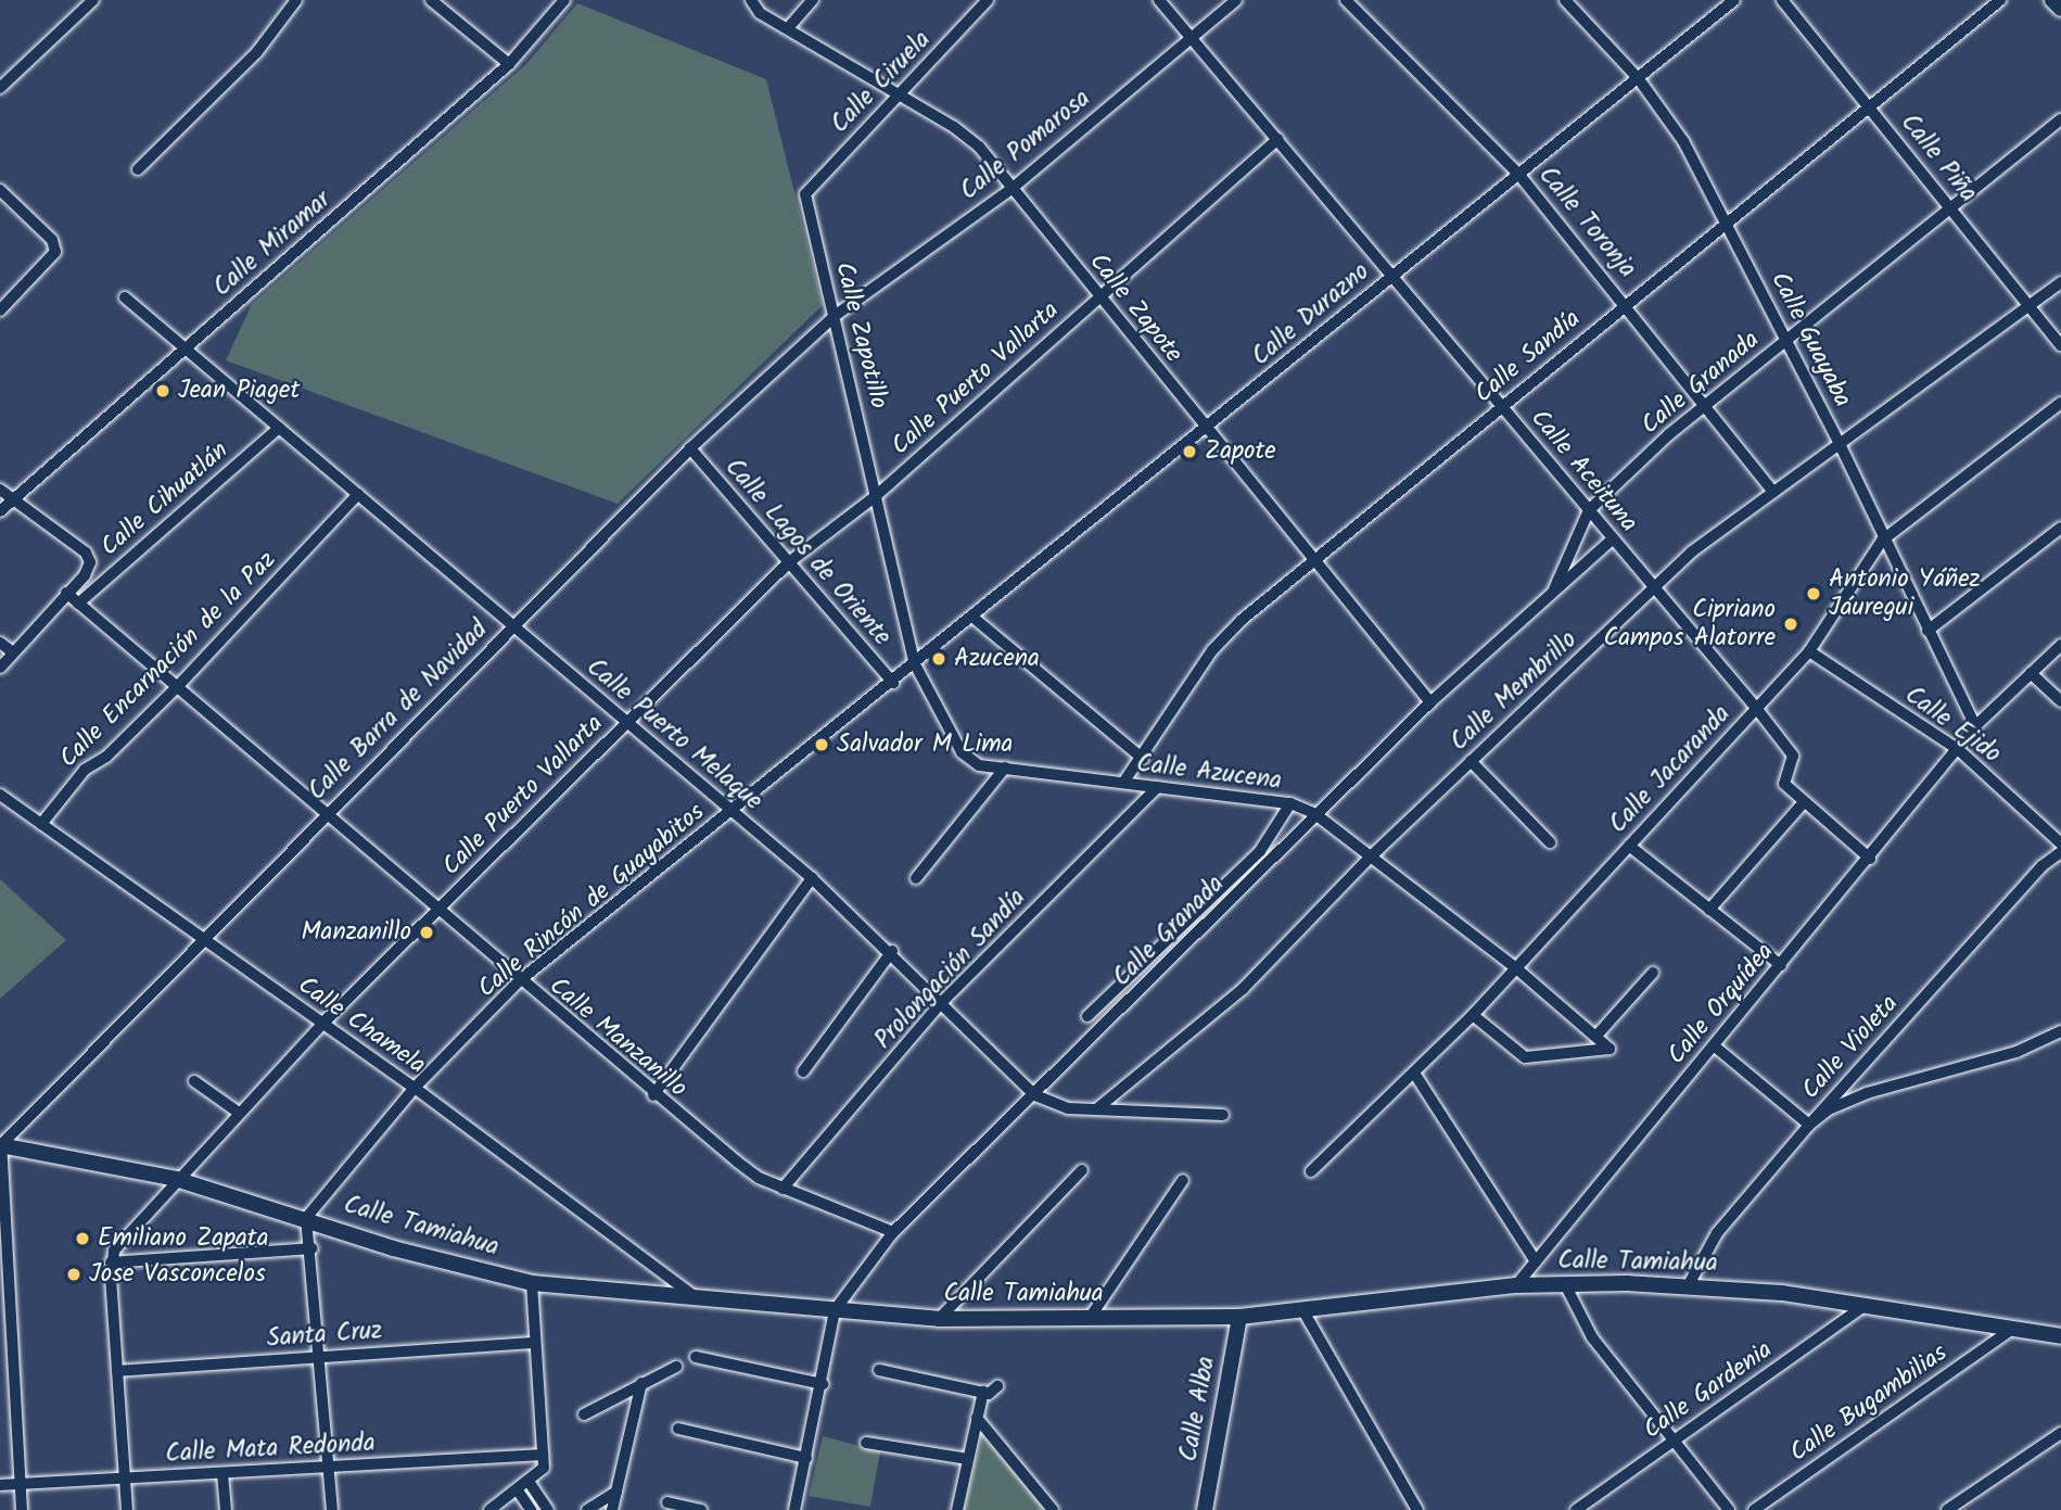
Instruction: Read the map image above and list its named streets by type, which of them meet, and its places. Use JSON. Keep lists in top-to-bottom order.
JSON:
{
  "streets": {
    "street": [
      "Calle Ciruela",
      "Calle Pomarosa",
      "Calle Piña",
      "Calle Toronja",
      "Calle Miramar",
      "Calle Zapote",
      "Calle Durazno",
      "Calle Zapotillo",
      "Calle Guayaba",
      "Calle Sandía",
      "Calle Puerto Vallarta",
      "Calle Granada",
      "Calle Aceituna",
      "Calle Cihuatlán",
      "Calle Lagos de Oriente",
      "Calle Encarnación de la Paz",
      "Calle Membrillo",
      "Calle Barra de Navidad",
      "Calle Ejido",
      "Calle Puerto Melaque",
      "Calle Jacaranda",
      "Calle Azucena",
      "Calle Rincón de Guayabitos",
      "Prolongación Sandía",
      "Calle Orquídea",
      "Calle Chamela",
      "Calle Manzanillo",
      "Calle Violeta",
      "Calle Tamiahua",
      "Santa Cruz",
      "Calle Gardenia",
      "Calle Bugambilias",
      "Calle Alba",
      "Calle Mata Redonda"
    ]
  },
  "crossings": [
    ["Calle Ciruela", "Calle Zapote"],
    ["Calle Ciruela", "Calle Zapotillo"],
    ["Calle Pomarosa", "Calle Zapote"],
    ["Calle Pomarosa", "Calle Zapotillo"],
    ["Calle Pomarosa", "Calle Aceituna"],
    ["Calle Pomarosa", "Calle Barra de Navidad"],
    ["Calle Piña", "Calle Sandía"],
    ["Calle Piña", "Calle Granada"],
    ["Calle Piña", "Calle Membrillo"],
    ["Calle Toronja", "Calle Durazno"],
    ["Calle Toronja", "Calle Sandía"],
    ["Calle Toronja", "Calle Granada"],
    ["Calle Toronja", "Calle Membrillo"],
    ["Calle Miramar", "Calle Cihuatlán"],
    ["Calle Miramar", "Calle Puerto Melaque"],
    ["Calle Zapote", "Calle Durazno"],
    ["Calle Zapote", "Calle Sandía"],
    ["Calle Zapote", "Calle Puerto Vallarta"],
    ["Calle Zapote", "Calle Granada"],
    ["Calle Durazno", "Calle Zapotillo"],
    ["Calle Durazno", "Calle Guayaba"],
    ["Calle Durazno", "Calle Aceituna"],
    ["Calle Durazno", "Calle Azucena"],
    ["Calle Durazno", "Calle Rincón de Guayabitos"],
    ["Calle Zapotillo", "Calle Puerto Vallarta"],
    ["Calle Zapotillo", "Calle Barra de Navidad"],
    ["Calle Zapotillo", "Calle Azucena"],
    ["Calle Zapotillo", "Calle Rincón de Guayabitos"],
    ["Calle Guayaba", "Calle Sandía"],
    ["Calle Guayaba", "Calle Granada"],
    ["Calle Guayaba", "Calle Membrillo"],
    ["Calle Guayaba", "Calle Jacaranda"],
    ["Calle Guayaba", "Calle Orquídea"],
    ["Calle Sandía", "Calle Aceituna"],
    ["Calle Sandía", "Calle Azucena"],
    ["Calle Puerto Vallarta", "Calle Aceituna"],
    ["Calle Puerto Vallarta", "Calle Lagos de Oriente"],
    ["Calle Puerto Vallarta", "Calle Puerto Melaque"],
    ["Calle Puerto Vallarta", "Calle Chamela"],
    ["Calle Puerto Vallarta", "Calle Manzanillo"],
    ["Calle Puerto Vallarta", "Calle Tamiahua"],
    ["Calle Granada", "Calle Aceituna"],
    ["Calle Granada", "Calle Puerto Melaque"],
    ["Calle Granada", "Calle Azucena"],
    ["Calle Granada", "Calle Manzanillo"],
    ["Calle Granada", "Calle Tamiahua"],
    ["Calle Aceituna", "Calle Membrillo"],
    ["Calle Aceituna", "Calle Jacaranda"],
    ["Calle Aceituna", "Calle Orquídea"],
    ["Calle Cihuatlán", "Calle Puerto Melaque"],
    ["Calle Cihuatlán", "Calle Manzanillo"],
    ["Calle Lagos de Oriente", "Calle Barra de Navidad"],
    ["Calle Lagos de Oriente", "Calle Rincón de Guayabitos"],
    ["Calle Encarnación de la Paz", "Calle Puerto Melaque"],
    ["Calle Encarnación de la Paz", "Calle Chamela"],
    ["Calle Encarnación de la Paz", "Calle Manzanillo"],
    ["Calle Membrillo", "Calle Puerto Melaque"],
    ["Calle Membrillo", "Calle Azucena"],
    ["Calle Barra de Navidad", "Calle Puerto Melaque"],
    ["Calle Barra de Navidad", "Calle Chamela"],
    ["Calle Barra de Navidad", "Calle Manzanillo"],
    ["Calle Barra de Navidad", "Calle Tamiahua"],
    ["Calle Ejido", "Calle Jacaranda"],
    ["Calle Ejido", "Calle Orquídea"],
    ["Calle Puerto Melaque", "Calle Rincón de Guayabitos"],
    ["Calle Puerto Melaque", "Prolongación Sandía"],
    ["Calle Jacaranda", "Calle Azucena"],
    ["Calle Azucena", "Calle Rincón de Guayabitos"],
    ["Calle Azucena", "Prolongación Sandía"],
    ["Calle Rincón de Guayabitos", "Calle Chamela"],
    ["Calle Rincón de Guayabitos", "Calle Manzanillo"],
    ["Calle Rincón de Guayabitos", "Calle Tamiahua"],
    ["Prolongación Sandía", "Calle Manzanillo"],
    ["Calle Orquídea", "Calle Tamiahua"],
    ["Calle Chamela", "Calle Tamiahua"],
    ["Calle Violeta", "Calle Tamiahua"],
    ["Calle Tamiahua", "Calle Gardenia"],
    ["Calle Tamiahua", "Calle Bugambilias"],
    ["Calle Tamiahua", "Calle Alba"]
  ],
  "places": [
    "Jean Piaget",
    "Zapote",
    "Antonio Yáñez Jáuregui",
    "Cipriano Campos Alatorre",
    "Azucena",
    "Salvador M Lima",
    "Manzanillo",
    "Emiliano Zapata",
    "Jose Vasconcelos"
  ]
}
